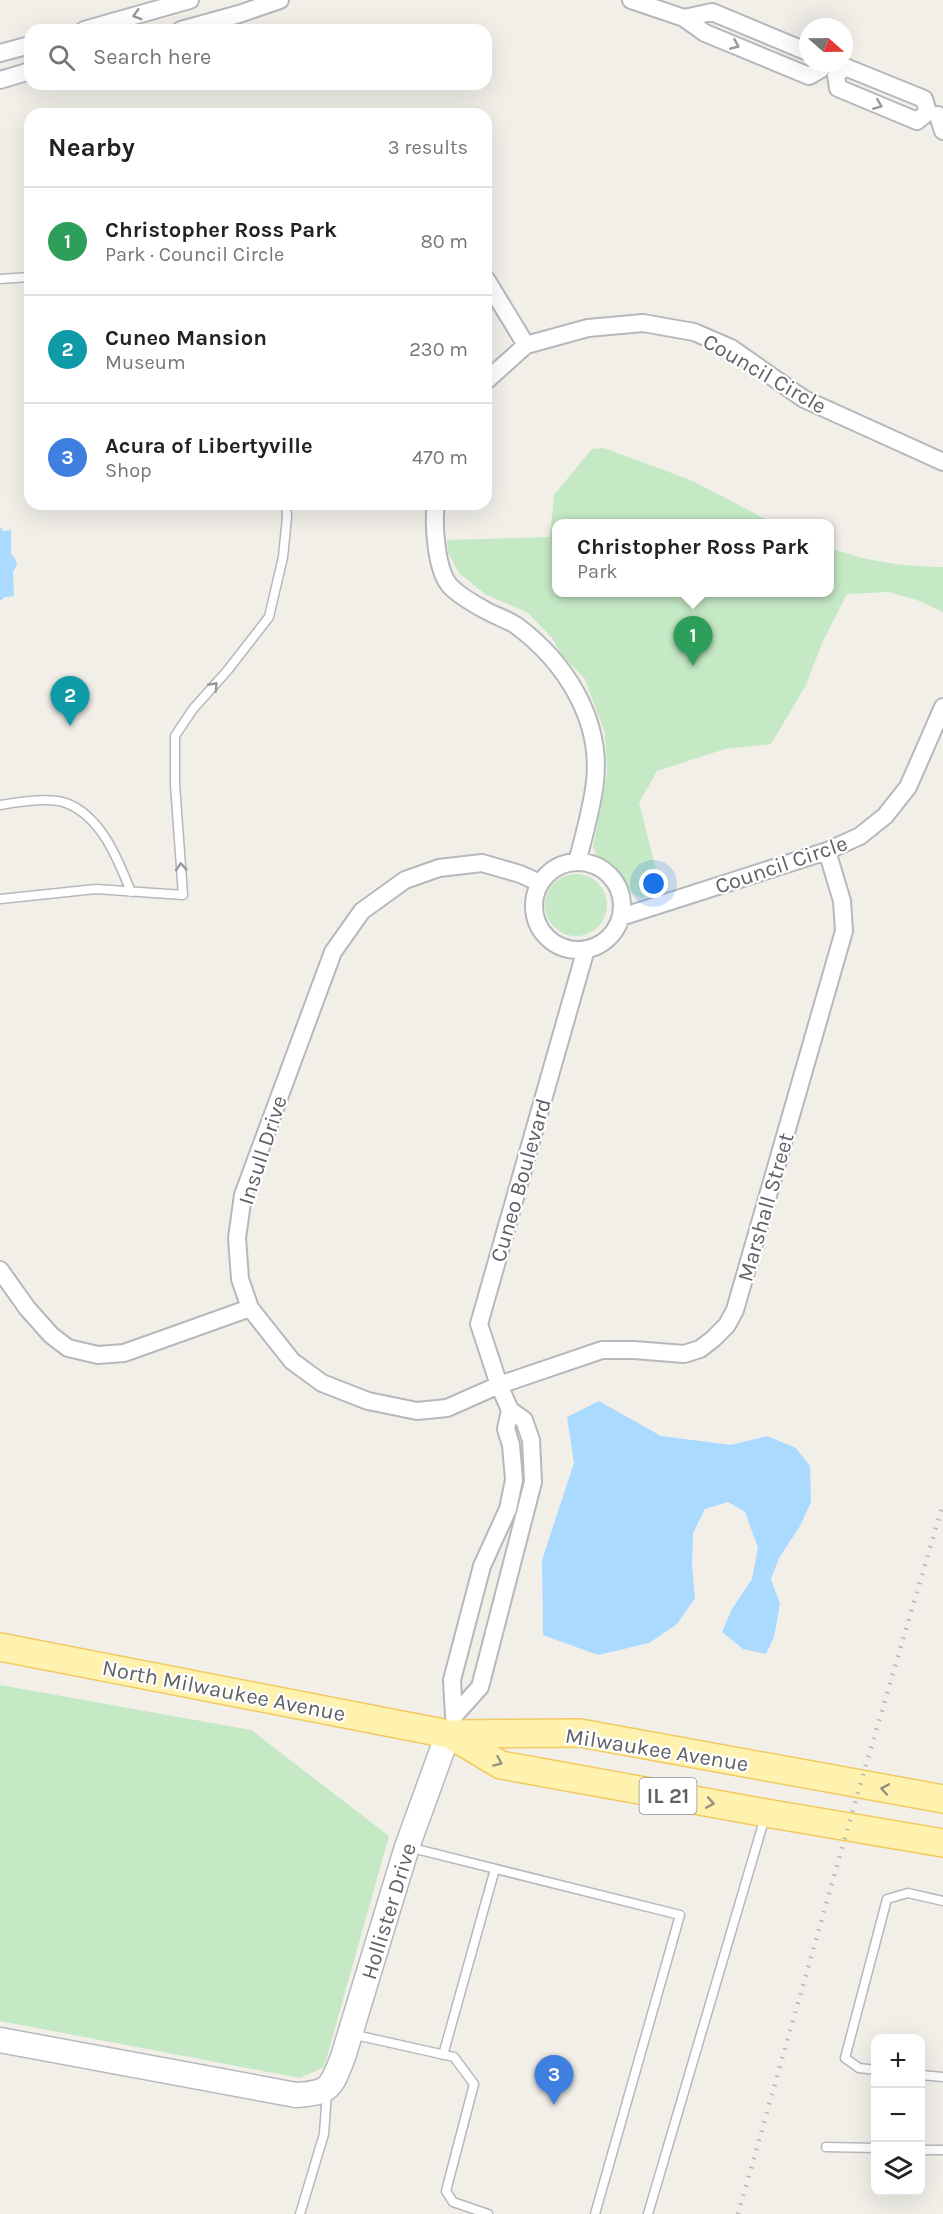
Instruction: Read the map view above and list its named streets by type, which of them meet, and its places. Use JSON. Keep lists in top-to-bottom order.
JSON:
{
  "streets": {
    "main road": ["North Milwaukee Avenue", "Milwaukee Avenue", "IL 21"],
    "street": [
      "Council Circle",
      "Insull Drive",
      "Cuneo Boulevard",
      "Marshall Street",
      "Hollister Drive"
    ]
  },
  "crossings": [
    ["Council Circle", "Insull Drive"],
    ["Council Circle", "Cuneo Boulevard"],
    ["Council Circle", "Marshall Street"],
    ["Insull Drive", "Cuneo Boulevard"],
    ["Insull Drive", "Marshall Street"],
    ["Cuneo Boulevard", "Marshall Street"],
    ["Cuneo Boulevard", "North Milwaukee Avenue"],
    ["Cuneo Boulevard", "Milwaukee Avenue"],
    ["Cuneo Boulevard", "Hollister Drive"],
    ["North Milwaukee Avenue", "Milwaukee Avenue"],
    ["North Milwaukee Avenue", "Hollister Drive"],
    ["Milwaukee Avenue", "Hollister Drive"]
  ],
  "north": "right",
  "page": {
    "search": "Search here",
    "heading": ["Nearby", "3 results"],
    "list": [
      {
        "mark": "1",
        "name": "Christopher Ross Park",
        "note": "Park · Council Circle",
        "value": "80 m"
      },
      {
        "mark": "2",
        "name": "Cuneo Mansion",
        "note": "Museum",
        "value": "230 m"
      },
      {
        "mark": "3",
        "name": "Acura of Libertyville",
        "note": "Shop",
        "value": "470 m"
      }
    ],
    "popup": ["Christopher Ross Park", "Park"],
    "pins": ["1", "2", "3"],
    "map_buttons": ["+", "−"]
  }
}
